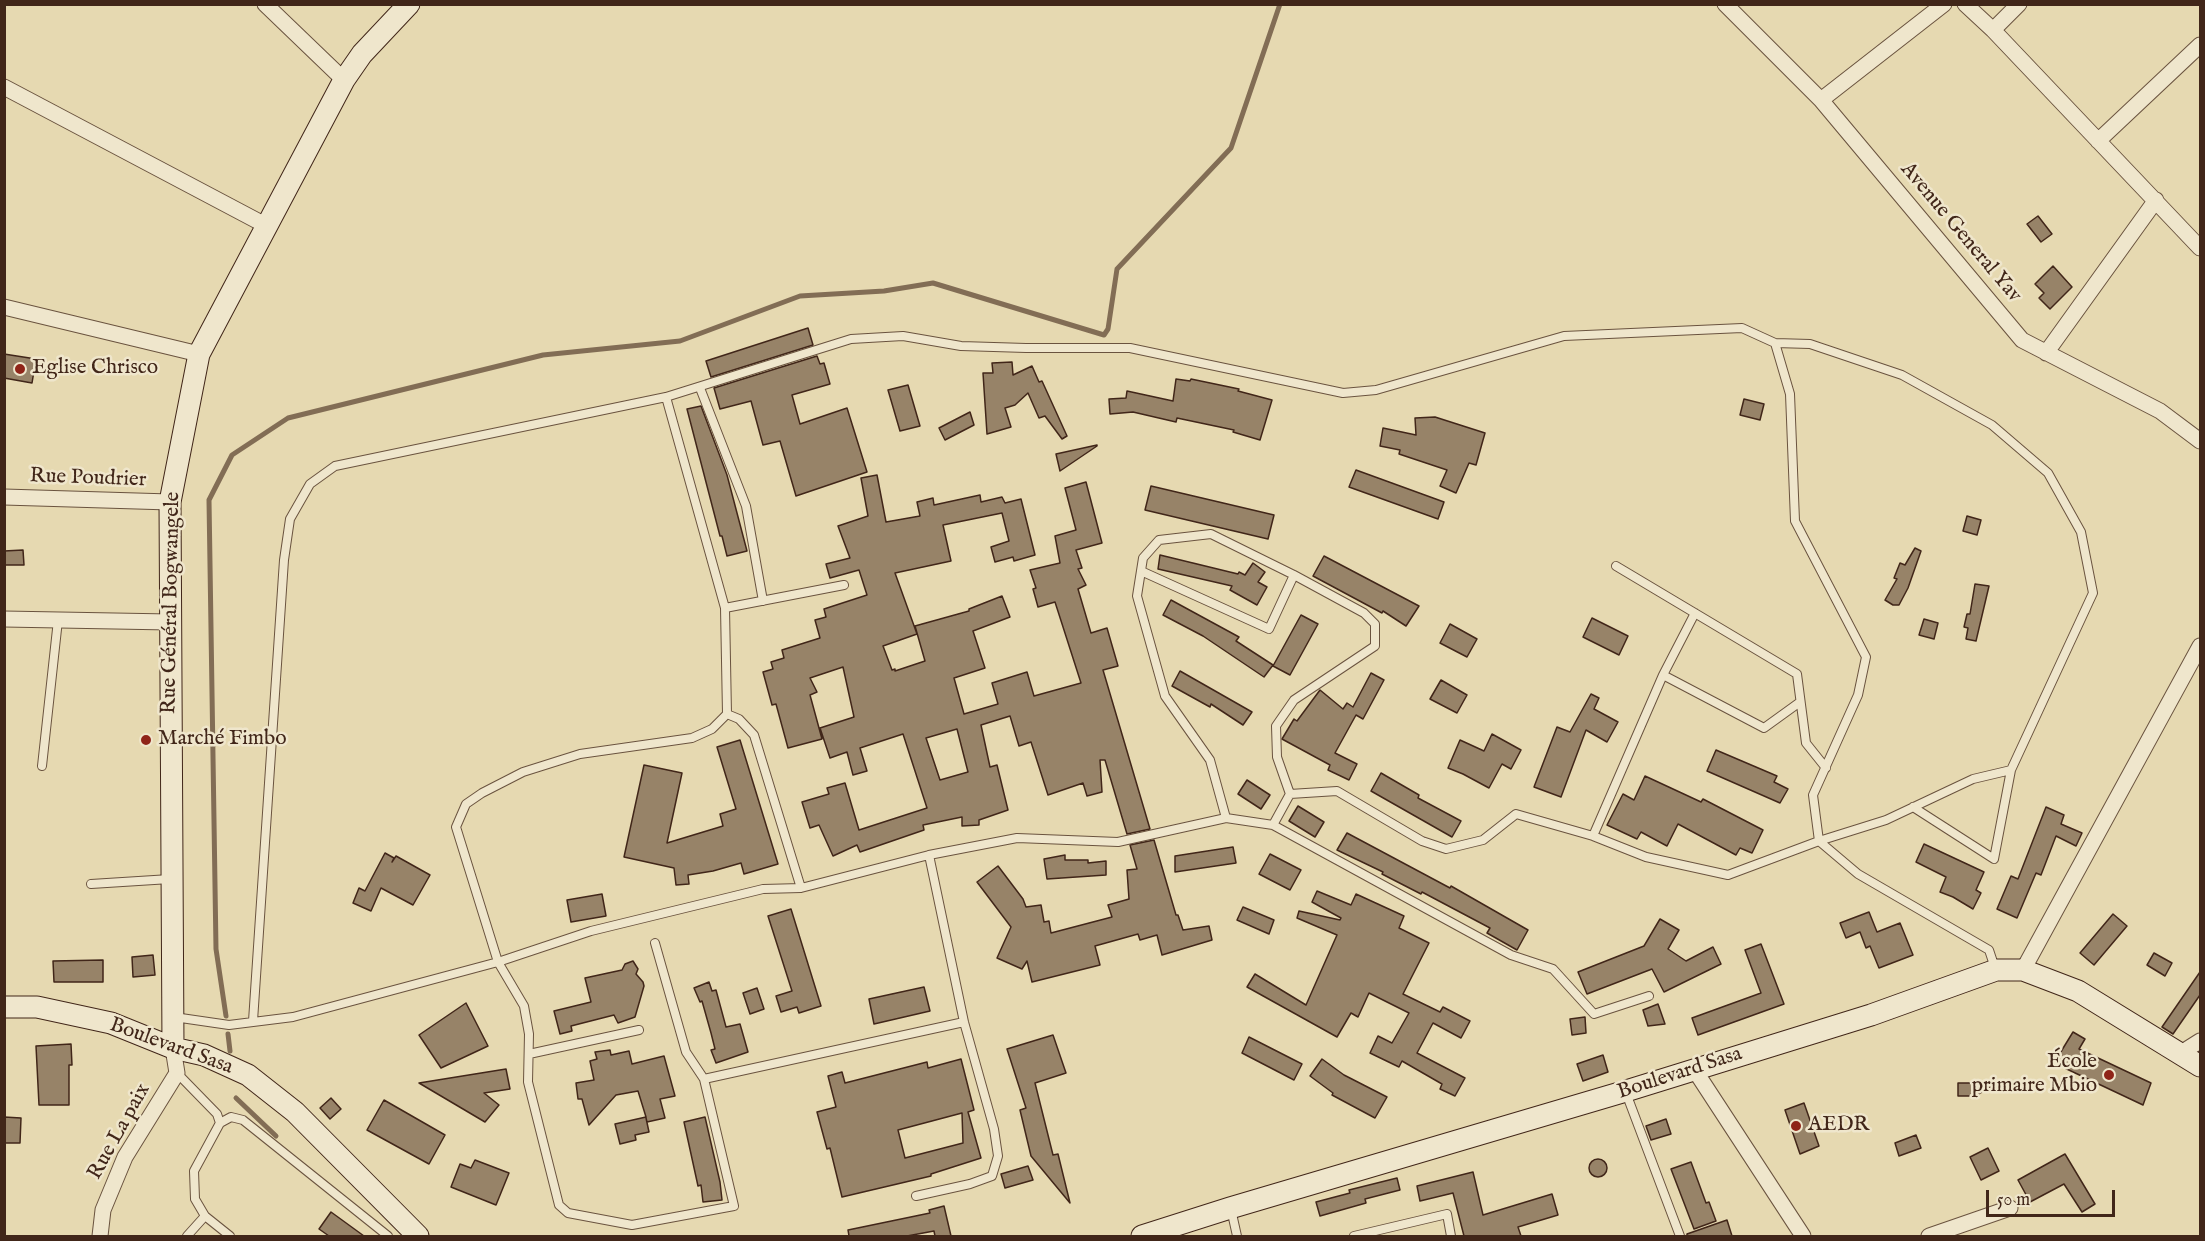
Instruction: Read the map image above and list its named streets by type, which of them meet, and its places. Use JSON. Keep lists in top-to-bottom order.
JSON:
{
  "streets": {
    "street": [
      "Avenue General Yav",
      "Rue Poudrier",
      "Rue Général Bogwangele",
      "Boulevard Sasa",
      "Rue La paix"
    ]
  },
  "crossings": [
    ["Rue Poudrier", "Rue Général Bogwangele"],
    ["Rue Général Bogwangele", "Boulevard Sasa"],
    ["Rue Général Bogwangele", "Rue La paix"],
    ["Boulevard Sasa", "Rue La paix"]
  ],
  "places": [
    "Eglise Chrisco",
    "Marché Fimbo",
    "École primaire Mbio",
    "AEDR"
  ],
  "scale_bar": "50 m"
}
